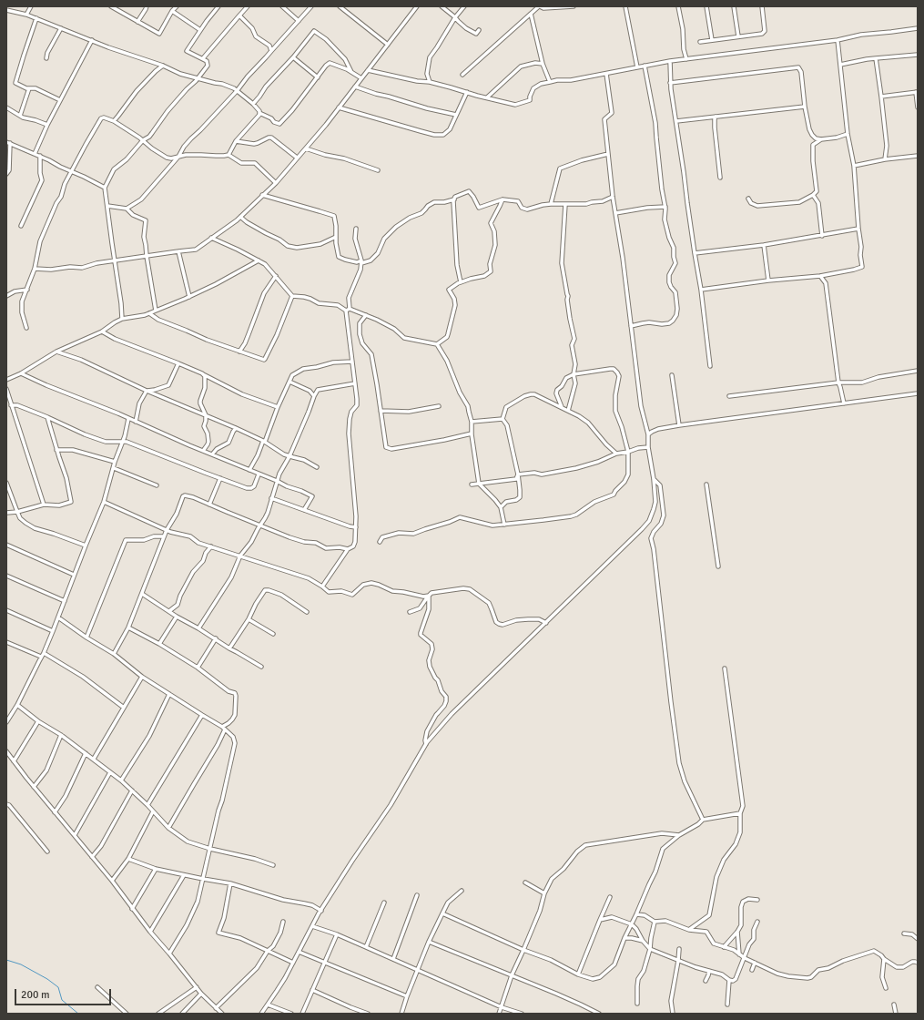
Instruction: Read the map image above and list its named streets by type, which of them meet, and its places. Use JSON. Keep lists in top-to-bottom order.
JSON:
{
  "scale_bar": "200 m"
}
